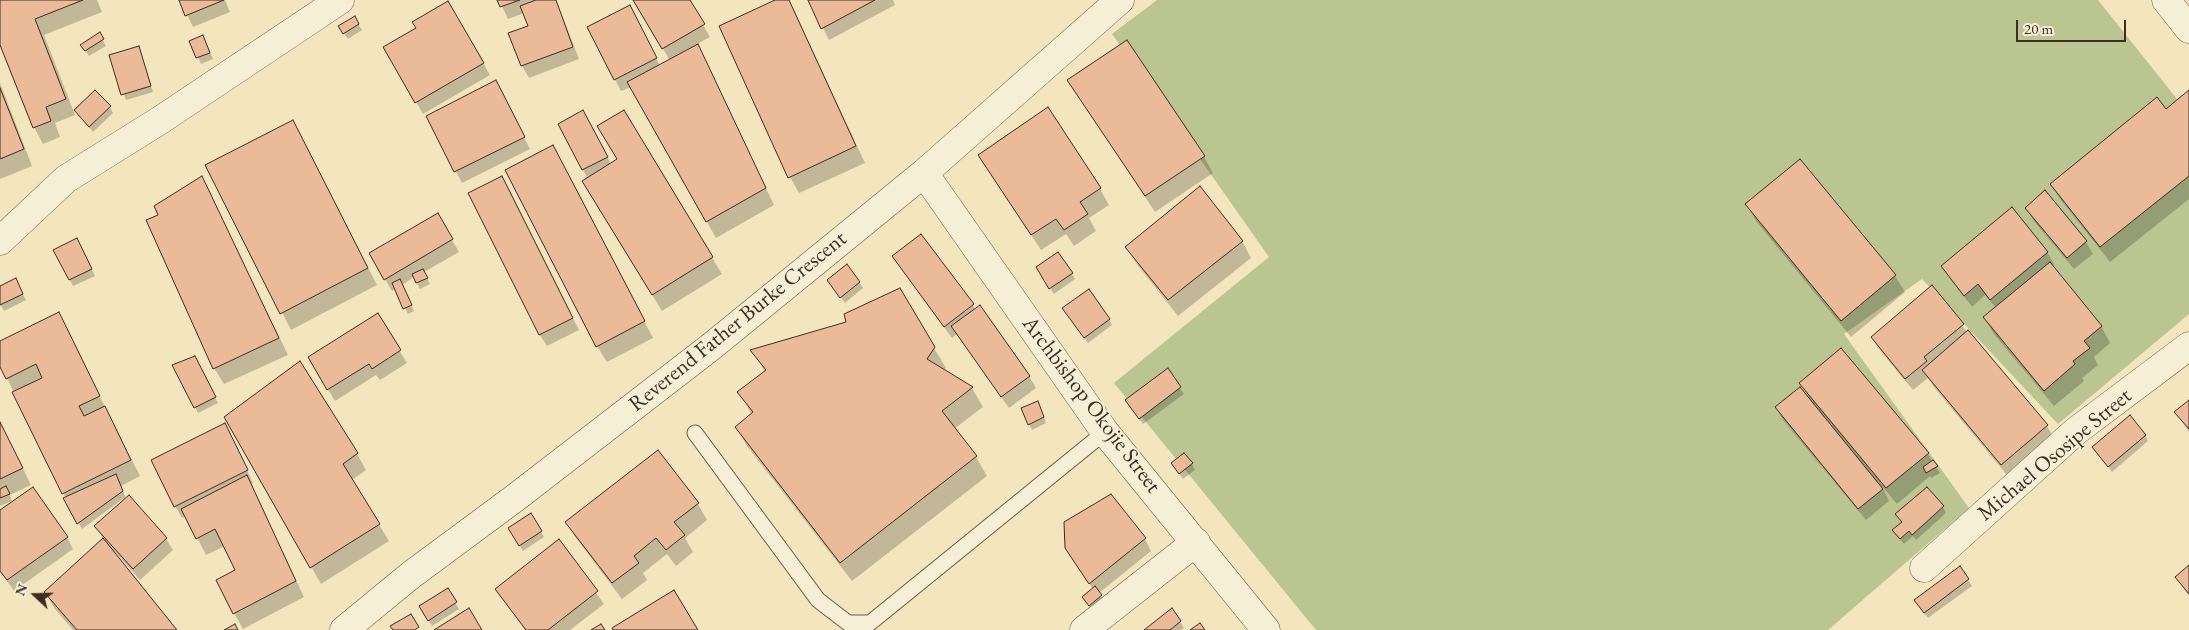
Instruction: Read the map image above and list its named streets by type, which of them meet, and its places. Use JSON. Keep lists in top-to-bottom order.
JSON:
{
  "streets": {
    "street": ["Reverend Father Burke Crescent", "Archbishop Okojie Street", "Michael Ososipe Street"]
  },
  "crossings": [
    ["Reverend Father Burke Crescent", "Archbishop Okojie Street"]
  ],
  "scale_bar": "20 m",
  "north": "left"
}
